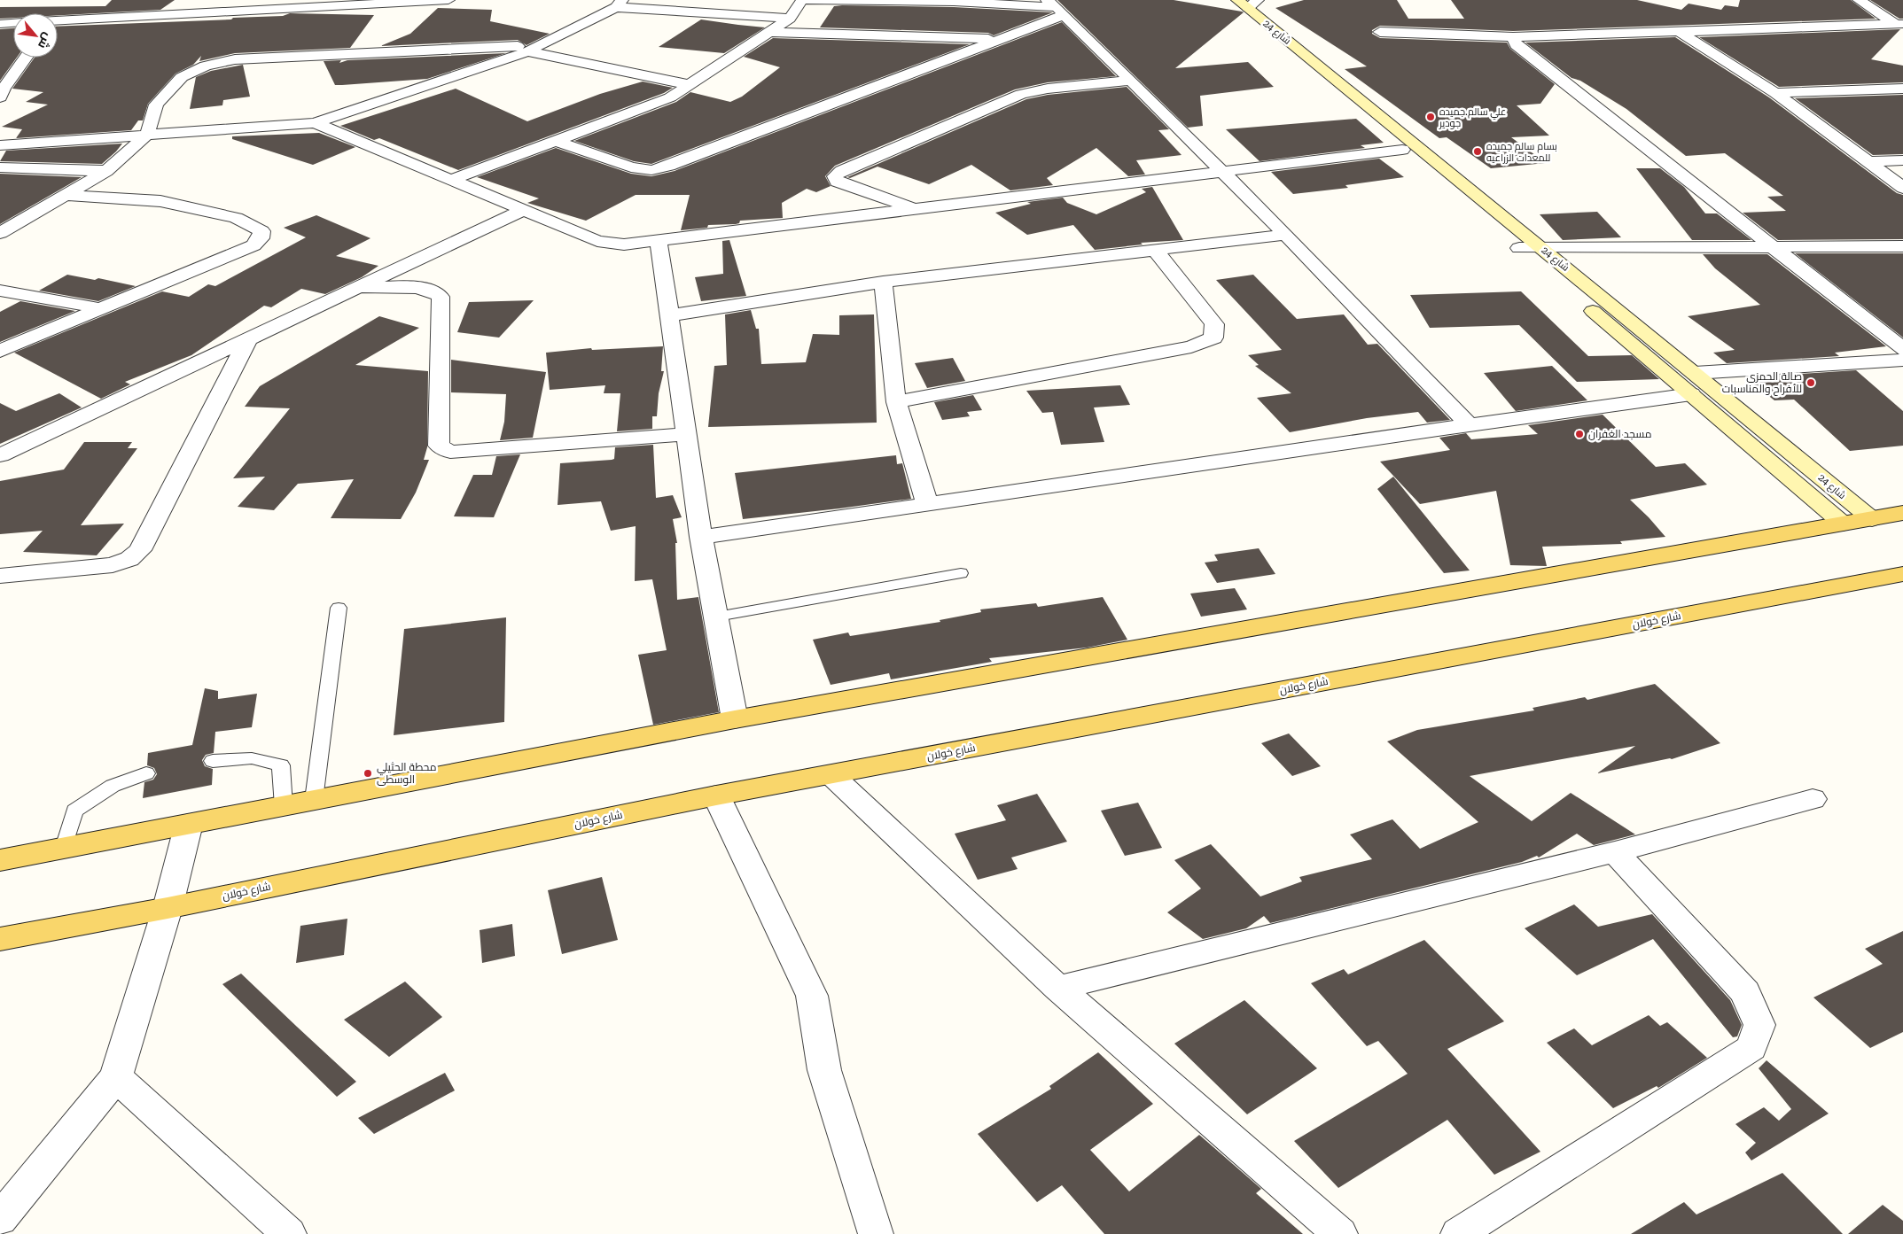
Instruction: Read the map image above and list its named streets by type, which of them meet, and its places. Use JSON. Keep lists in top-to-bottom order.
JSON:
{
  "streets": {
    "main road": ["شارع خولان"],
    "street": ["شارع 24"]
  },
  "places": [
    "علي سالم.جميده جودير",
    "بسام سالم جميده للمعدات الزراعيه",
    "صالة الحمزي للأفراح والمناسبات",
    "مسجد الغفران",
    "محطة الحثيلي الوسطى"
  ],
  "north": "bottom right"
}
